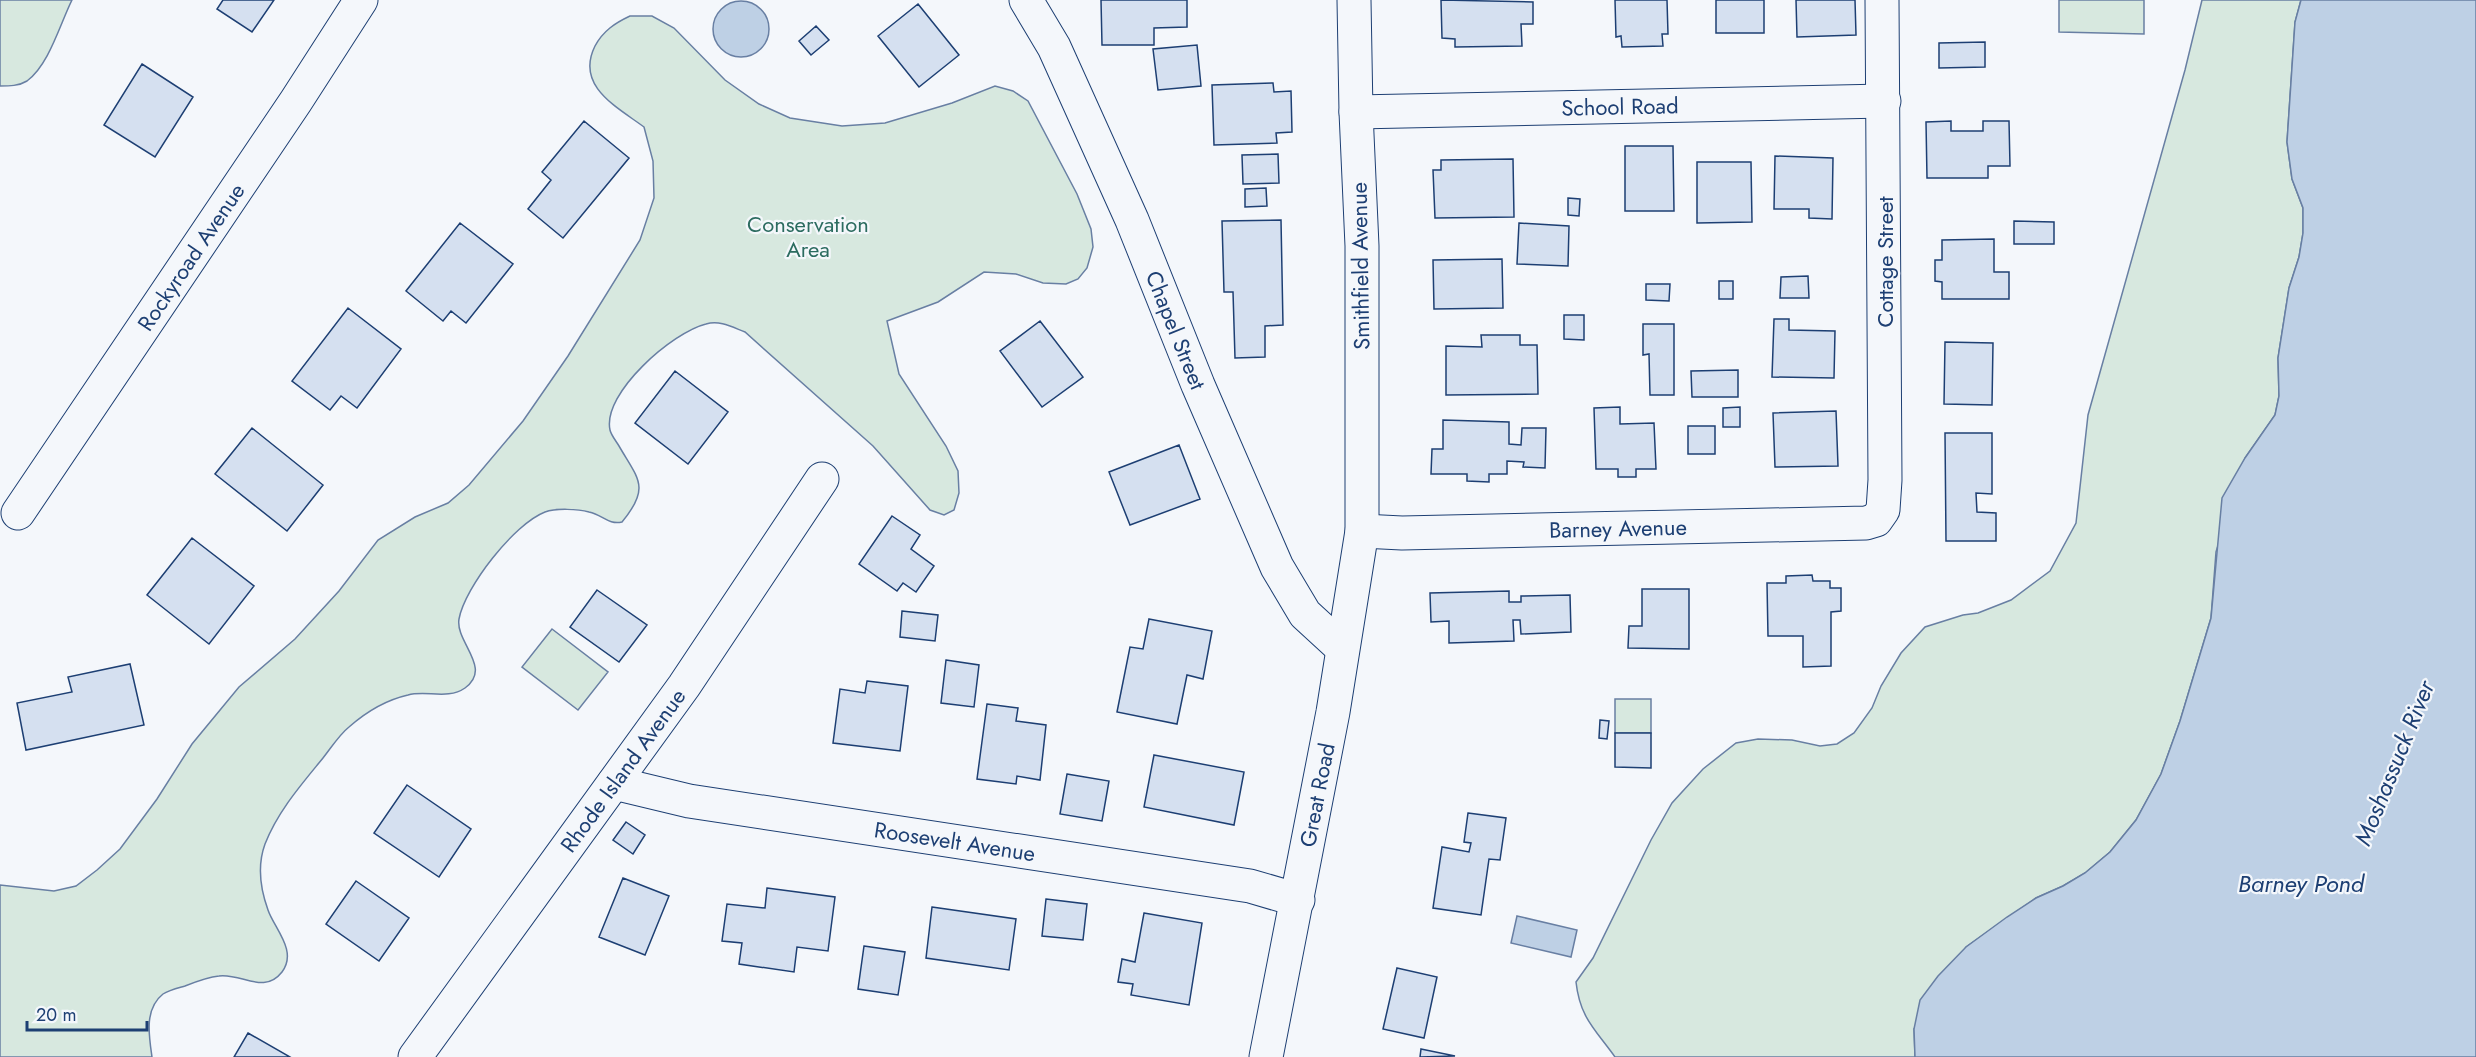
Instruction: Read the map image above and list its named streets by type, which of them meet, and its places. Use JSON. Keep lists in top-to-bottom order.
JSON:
{
  "streets": {
    "street": [
      "School Road",
      "Rockyroad Avenue",
      "Cottage Street",
      "Smithfield Avenue",
      "Chapel Street",
      "Barney Avenue",
      "Rhode Island Avenue",
      "Great Road",
      "Roosevelt Avenue"
    ]
  },
  "crossings": [
    ["School Road", "Cottage Street"],
    ["School Road", "Smithfield Avenue"],
    ["Cottage Street", "Barney Avenue"],
    ["Smithfield Avenue", "Barney Avenue"],
    ["Smithfield Avenue", "Great Road"],
    ["Chapel Street", "Great Road"],
    ["Barney Avenue", "Great Road"],
    ["Rhode Island Avenue", "Roosevelt Avenue"],
    ["Great Road", "Roosevelt Avenue"]
  ],
  "water": ["Moshassuck River", "Barney Pond"],
  "parks": ["Conservation Area"],
  "scale_bar": "20 m"
}
